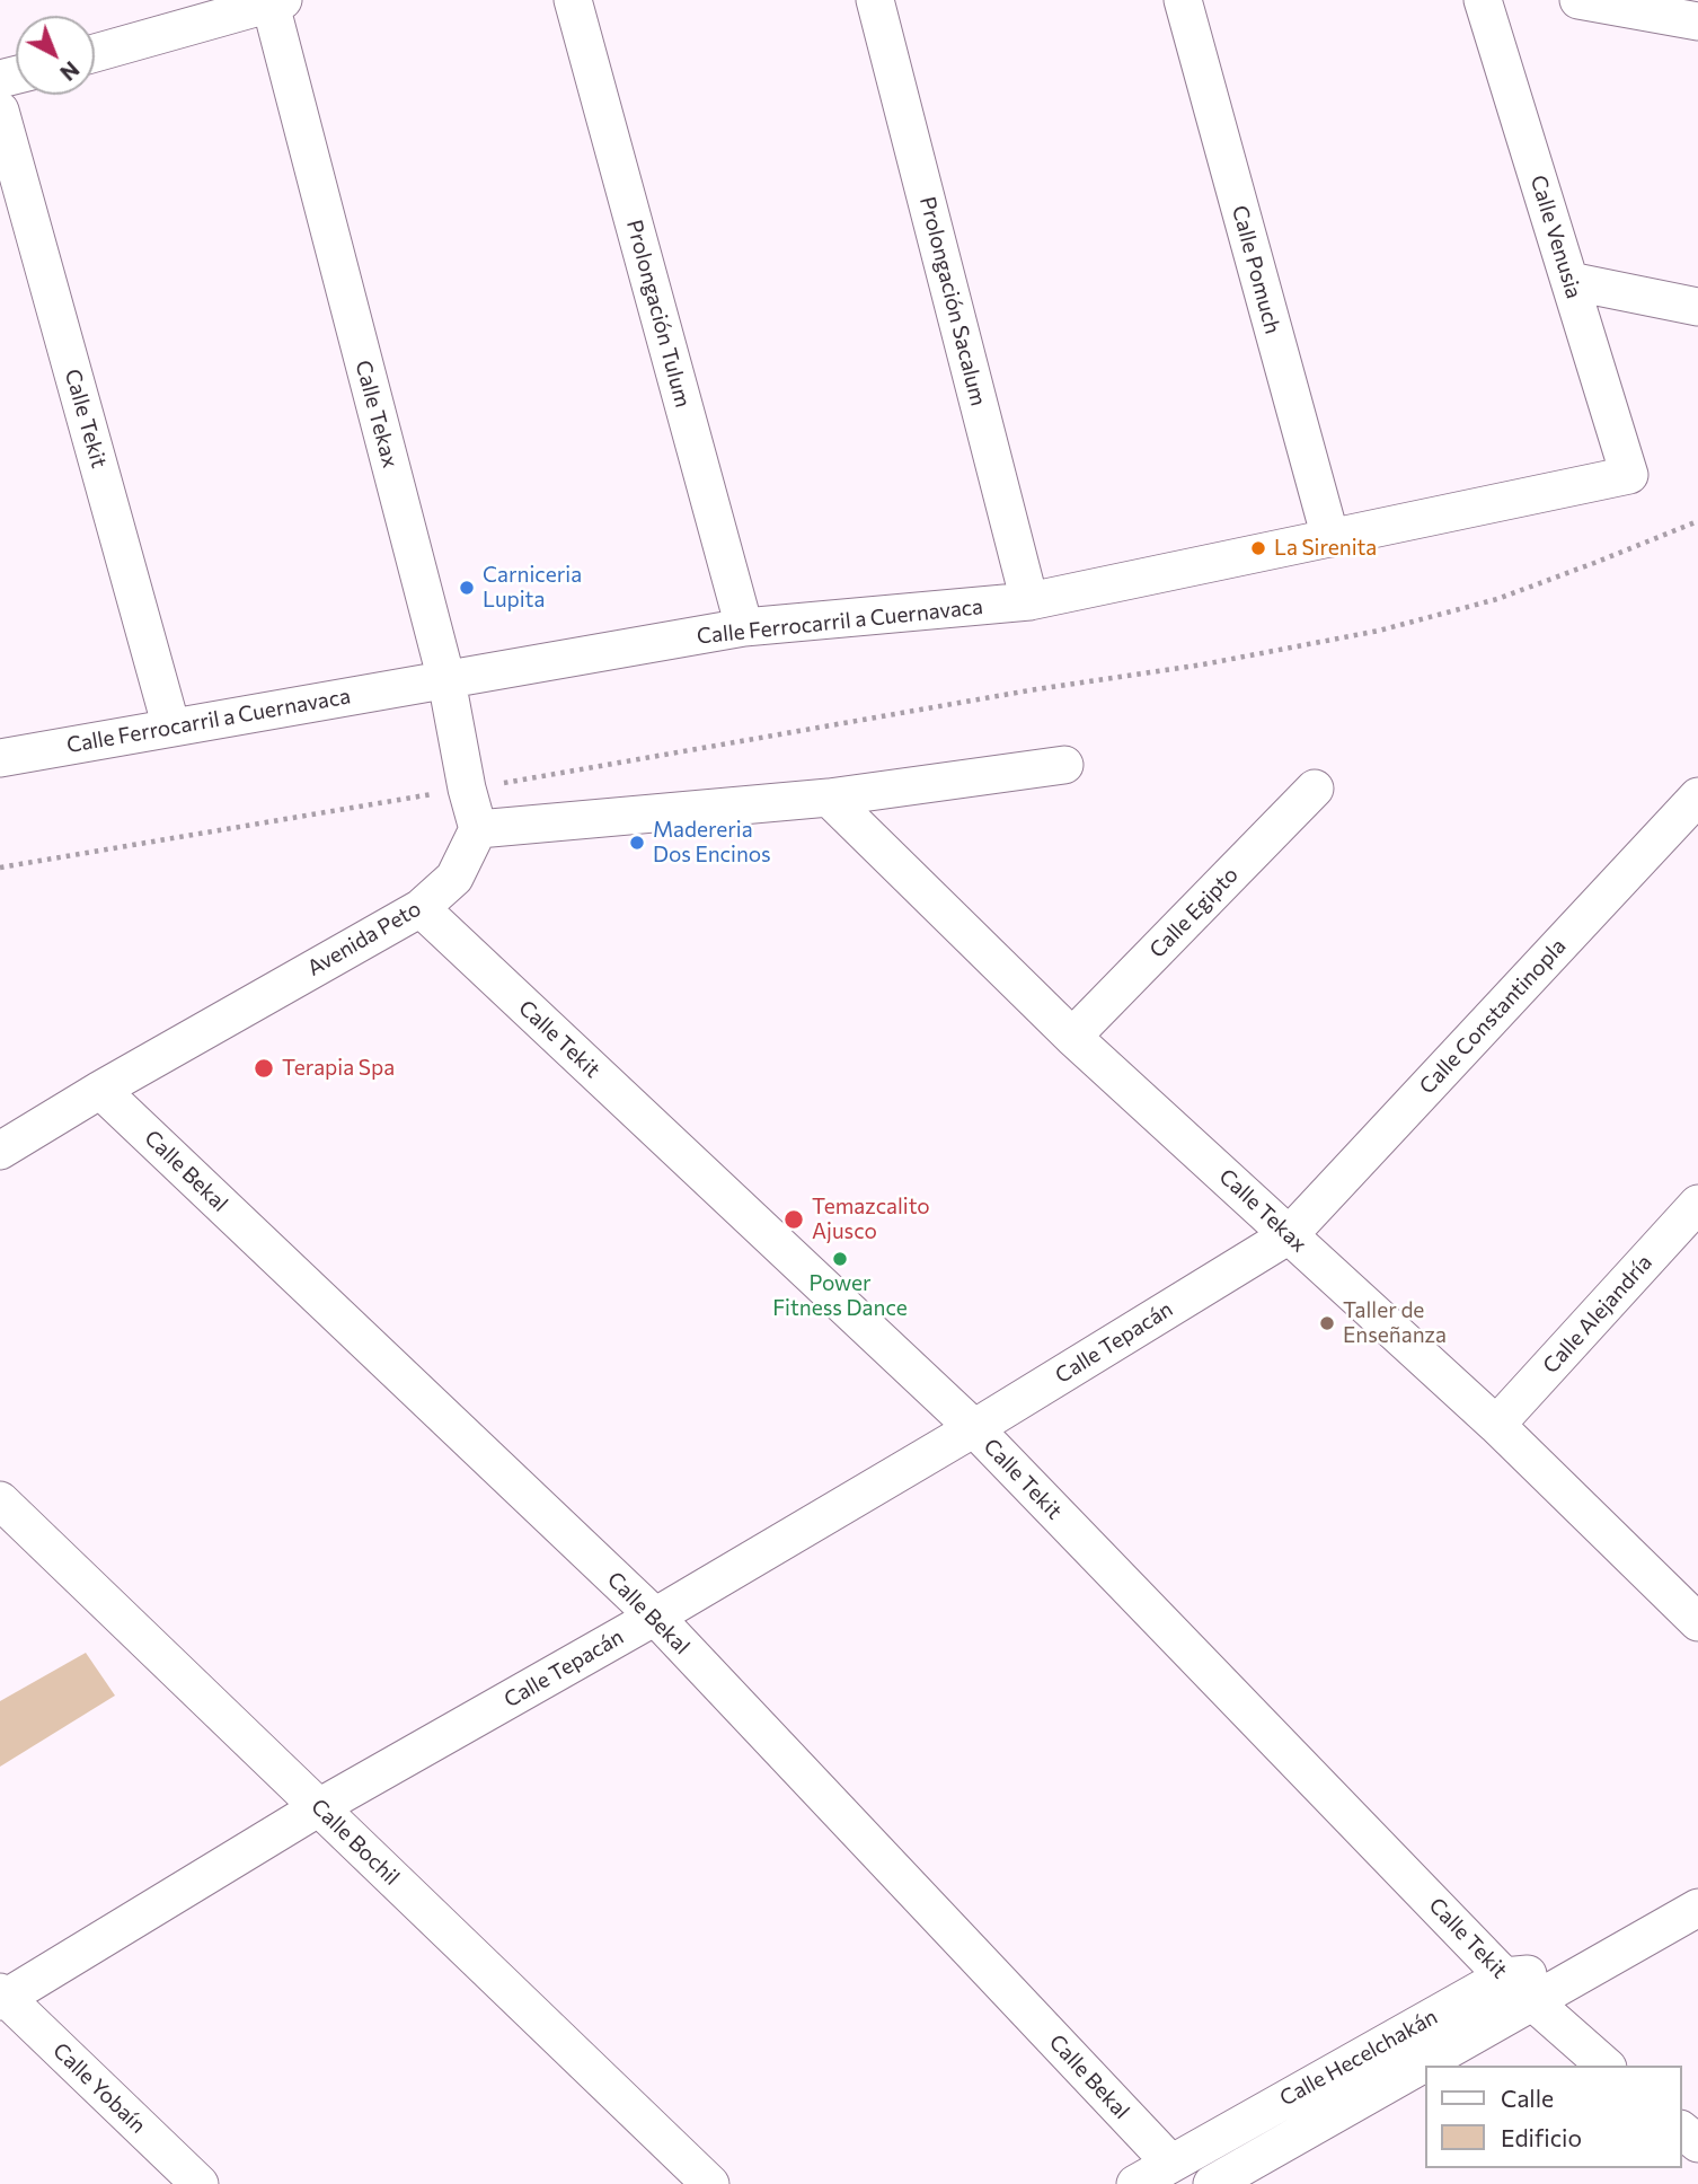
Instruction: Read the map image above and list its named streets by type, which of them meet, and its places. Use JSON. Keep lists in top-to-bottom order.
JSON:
{
  "streets": {
    "street": [
      "Calle Venusia",
      "Calle Pomuch",
      "Prolongación Sacalum",
      "Prolongación Tulum",
      "Calle Tekax",
      "Calle Tekit",
      "Calle Ferrocarril a Cuernavaca",
      "Calle Egipto",
      "Avenida Peto",
      "Calle Constantinopla",
      "Calle Bekal",
      "Calle Alejandría",
      "Calle Tepacán",
      "Calle Bochil",
      "Calle Hecelchakán",
      "Calle Yobaín"
    ]
  },
  "crossings": [
    ["Calle Venusia", "Calle Ferrocarril a Cuernavaca"],
    ["Calle Pomuch", "Calle Ferrocarril a Cuernavaca"],
    ["Prolongación Sacalum", "Calle Ferrocarril a Cuernavaca"],
    ["Prolongación Tulum", "Calle Ferrocarril a Cuernavaca"],
    ["Calle Tekax", "Calle Ferrocarril a Cuernavaca"],
    ["Calle Tekax", "Calle Egipto"],
    ["Calle Tekax", "Avenida Peto"],
    ["Calle Tekax", "Calle Constantinopla"],
    ["Calle Tekax", "Calle Alejandría"],
    ["Calle Tekax", "Calle Tepacán"],
    ["Calle Tekit", "Calle Ferrocarril a Cuernavaca"],
    ["Calle Tekit", "Avenida Peto"],
    ["Calle Tekit", "Calle Tepacán"],
    ["Calle Tekit", "Calle Hecelchakán"],
    ["Avenida Peto", "Calle Bekal"],
    ["Calle Constantinopla", "Calle Tepacán"],
    ["Calle Bekal", "Calle Tepacán"],
    ["Calle Bekal", "Calle Hecelchakán"],
    ["Calle Tepacán", "Calle Bochil"],
    ["Calle Tepacán", "Calle Yobaín"]
  ],
  "places": [
    "La Sirenita",
    "Carniceria Lupita",
    "Madereria Dos Encinos",
    "Terapia Spa",
    "Temazcalito Ajusco",
    "Power Fitness Dance",
    "Taller de Enseñanza"
  ],
  "legend": ["Calle", "Edificio"],
  "north": "bottom right"
}
